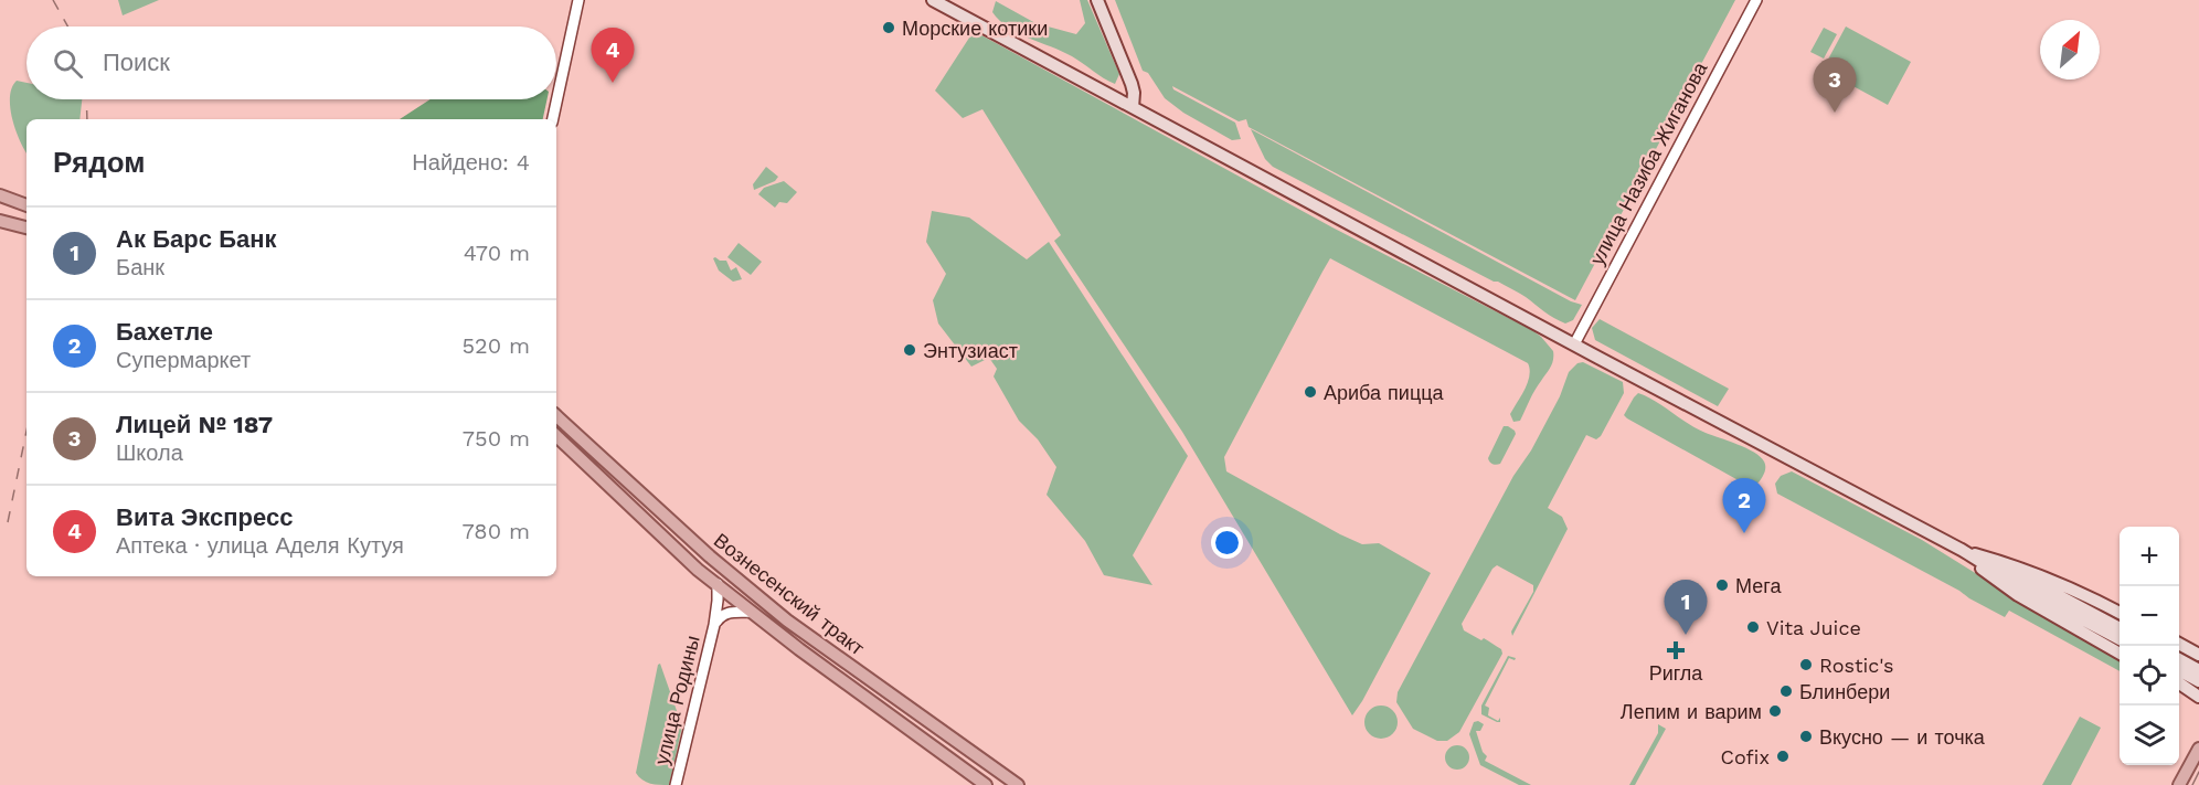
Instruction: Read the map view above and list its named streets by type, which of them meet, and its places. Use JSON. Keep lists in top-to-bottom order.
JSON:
{
  "streets": {
    "main road": ["Вознесенский тракт"],
    "street": ["улица Назиба Жиганова", "улица Родины"]
  },
  "crossings": [
    ["Вознесенский тракт", "улица Родины"]
  ],
  "places": {
    "other": [
      "Морские котики",
      "Энтузиаст",
      "Ариба пицца",
      "Мега",
      "Vita Juice",
      "Rostic's",
      "Блинбери",
      "Лепим и варим",
      "Вкусно — и точка",
      "Cofix"
    ],
    "health": ["Ригла"]
  },
  "north": "top right",
  "page": {
    "search": "Поиск",
    "pins": [
      "4",
      "3",
      "2",
      "1"
    ],
    "heading": ["Рядом", "Найдено: 4"],
    "list": [
      {
        "mark": "1",
        "name": "Ак Барс Банк",
        "note": "Банк",
        "value": "470 m"
      },
      {
        "mark": "2",
        "name": "Бахетле",
        "note": "Супермаркет",
        "value": "520 m"
      },
      {
        "mark": "3",
        "name": "Лицей № 187",
        "note": "Школа",
        "value": "750 m"
      },
      {
        "mark": "4",
        "name": "Вита Экспресс",
        "note": "Аптека · улица Аделя Кутуя",
        "value": "780 m"
      }
    ],
    "map_buttons": ["+", "−"]
  }
}
